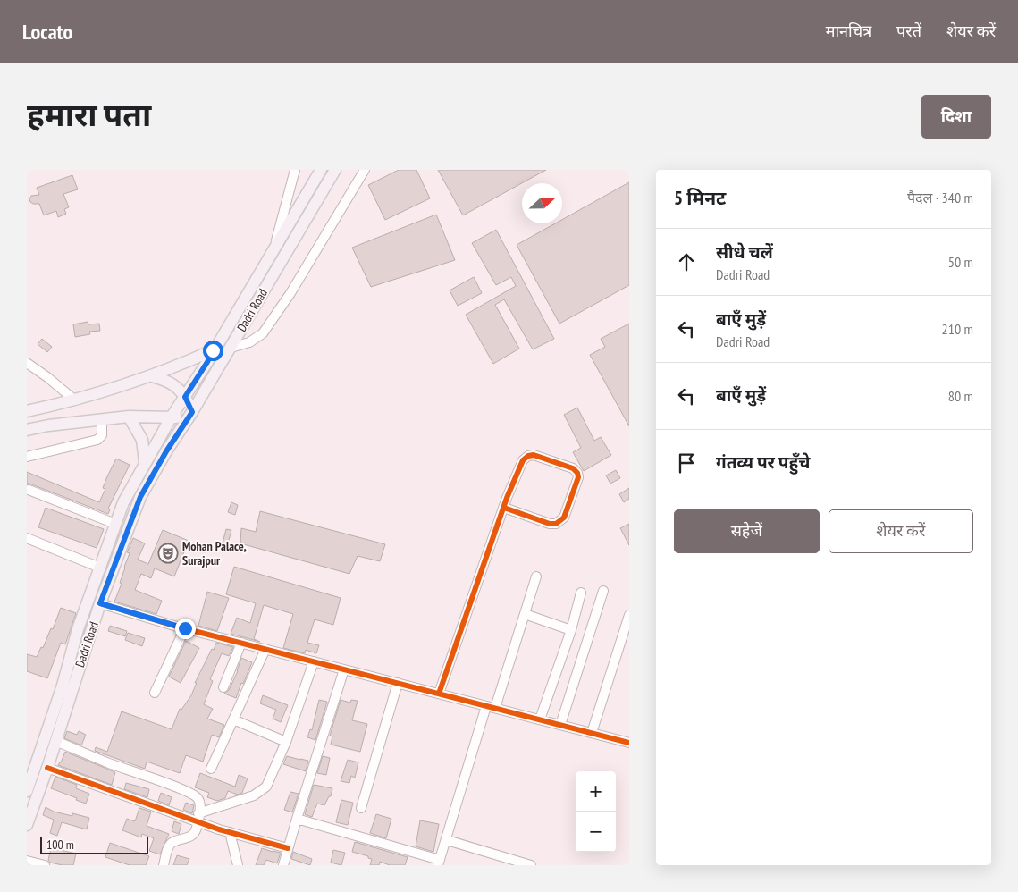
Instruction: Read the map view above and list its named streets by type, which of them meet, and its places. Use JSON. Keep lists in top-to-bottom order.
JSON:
{
  "streets": {
    "main road": ["Dadri Road"]
  },
  "places": {
    "theatre": ["Mohan Palace, Surajpur"]
  },
  "scale_bar": "100 m",
  "north": "right",
  "page": {
    "header": "Locato",
    "nav": ["मानचित्र", "परतें", "शेयर करें"],
    "title": "हमारा पता",
    "buttons": [
      "दिशा",
      ["सहेजें", "शेयर करें"]
    ],
    "heading": ["5 मिनट", "पैदल · 340 m"],
    "list": [
      ["सीधे चलें", "Dadri Road", "50 m"],
      ["बाएँ मुड़ें", "Dadri Road", "210 m"],
      ["बाएँ मुड़ें", "80 m"],
      "गंतव्य पर पहुँचे"
    ],
    "map_buttons": ["+", "−"],
    "scale": "100 m"
  }
}
